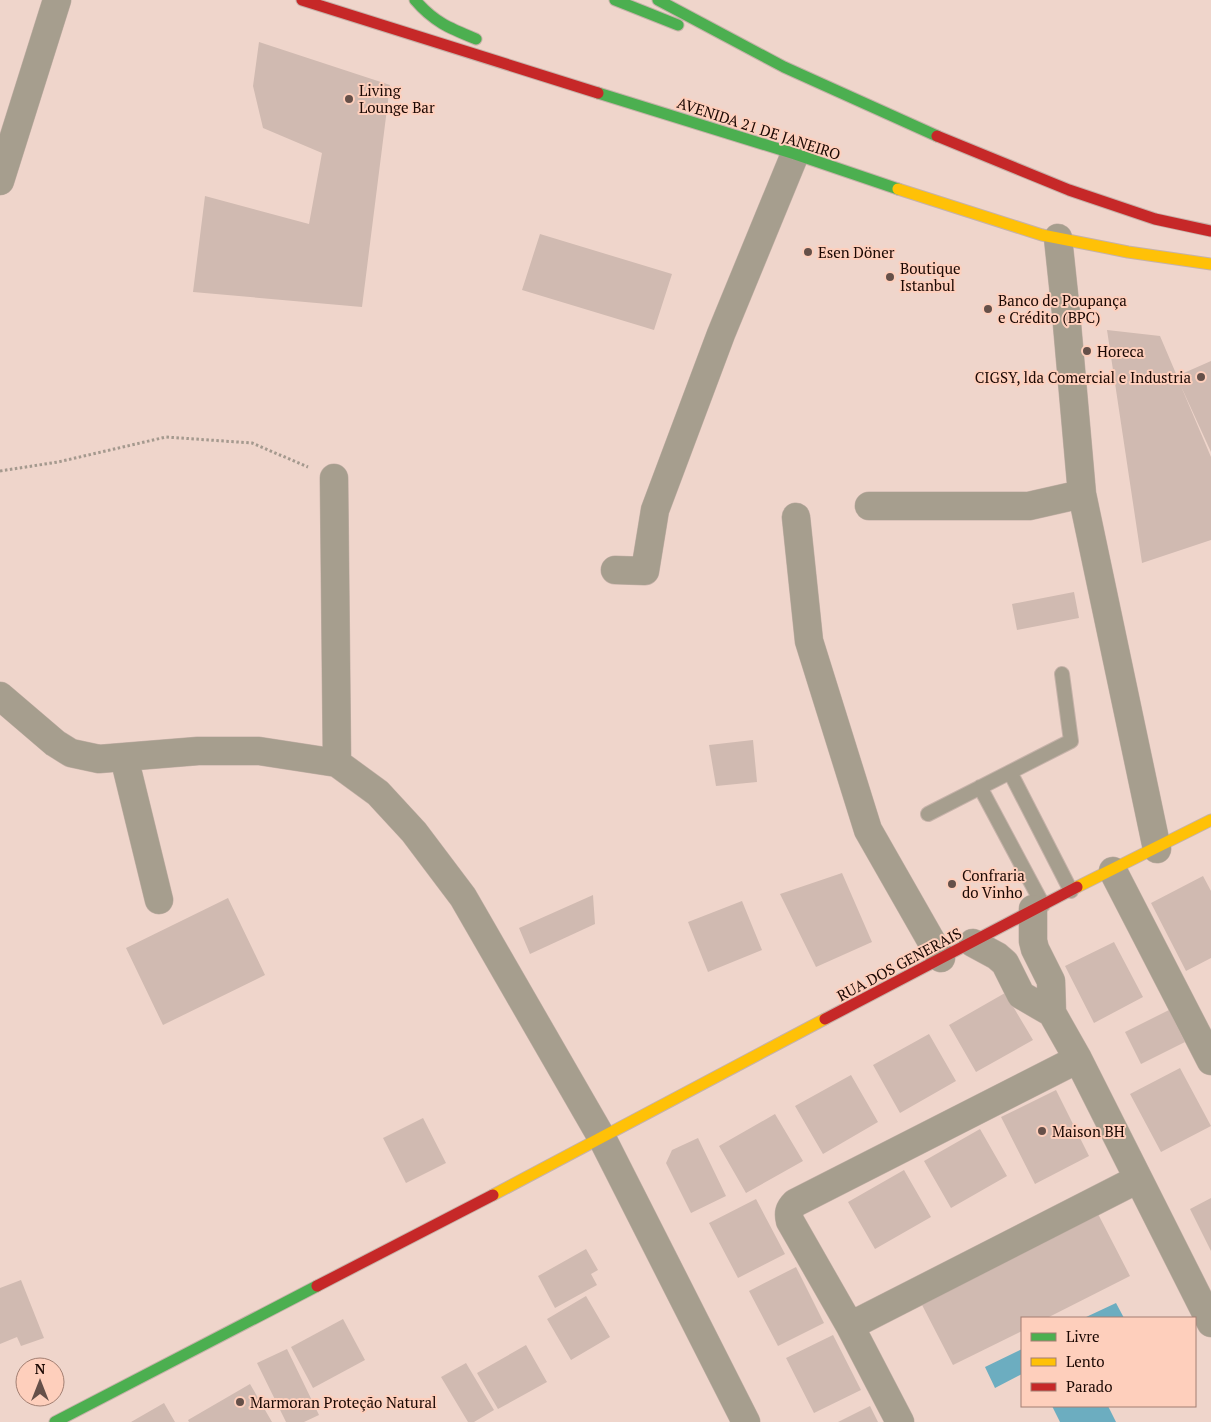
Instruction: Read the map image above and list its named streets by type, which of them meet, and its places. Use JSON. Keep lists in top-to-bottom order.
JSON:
{
  "streets": {
    "main road": ["AVENIDA 21 DE JANEIRO", "RUA DOS GENERAIS"]
  },
  "places": [
    "Living Lounge Bar",
    "Esen Döner",
    "Boutique Istanbul",
    "Banco de Poupança e Crédito (BPC)",
    "Horeca",
    "CIGSY, lda Comercial e Industria",
    "Confraria do Vinho",
    "Maison BH",
    "Marmoran Proteção Natural"
  ],
  "legend": ["Livre", "Lento", "Parado"],
  "north": "top"
}
